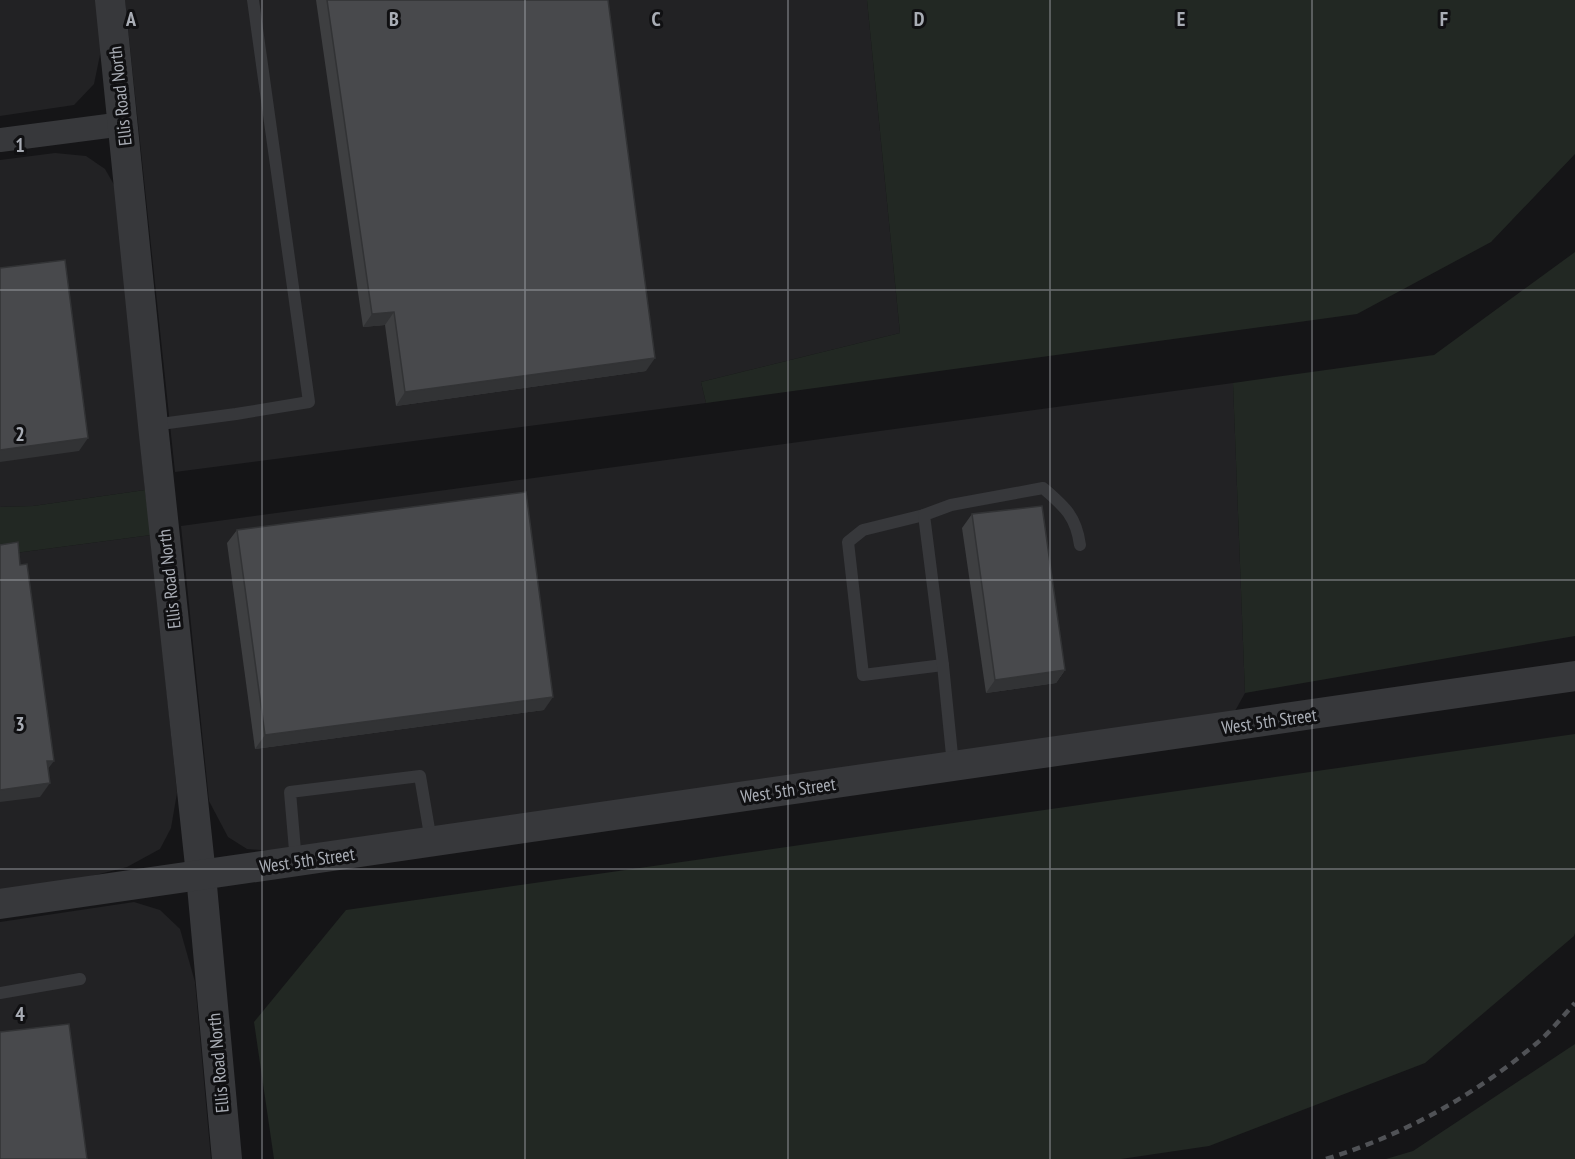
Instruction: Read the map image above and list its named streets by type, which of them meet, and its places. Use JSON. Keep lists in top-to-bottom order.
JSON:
{
  "streets": {
    "street": ["Ellis Road North", "West 5th Street"]
  },
  "crossings": [
    ["Ellis Road North", "West 5th Street"]
  ],
  "grid": {
    "columns": [
      "A",
      "B",
      "C",
      "D",
      "E",
      "F"
    ],
    "rows": [
      "1",
      "2",
      "3",
      "4"
    ]
  }
}
